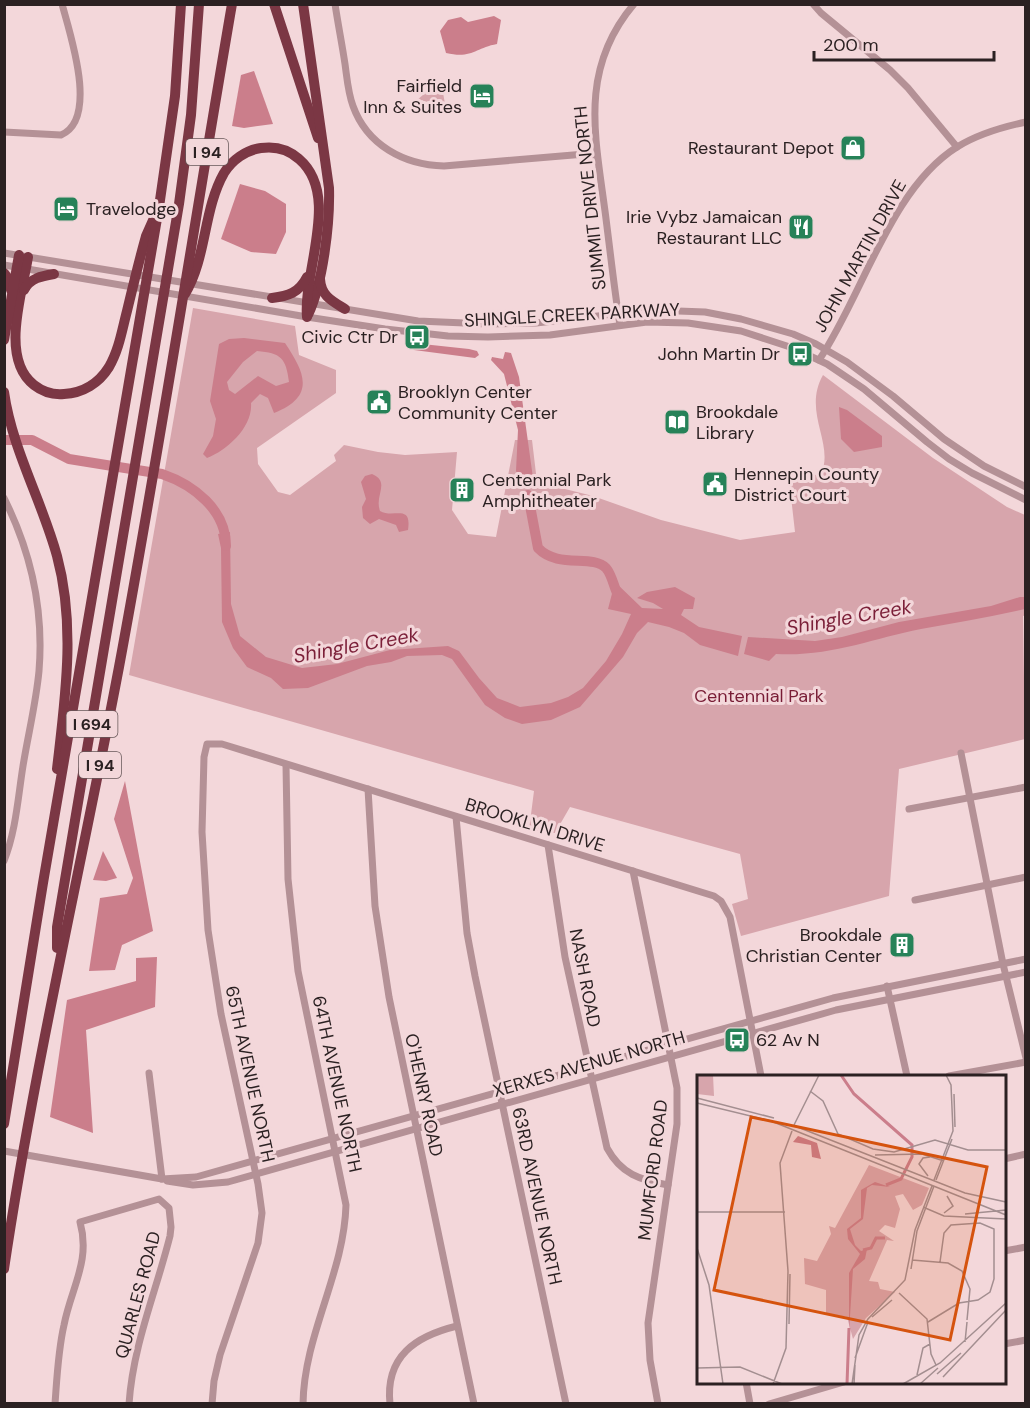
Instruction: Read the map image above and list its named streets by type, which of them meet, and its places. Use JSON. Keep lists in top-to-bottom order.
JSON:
{
  "streets": {
    "highway": ["I 94", "I 694"],
    "street": [
      "SUMMIT DRIVE NORTH",
      "JOHN MARTIN DRIVE",
      "SHINGLE CREEK PARKWAY",
      "BROOKLYN DRIVE",
      "NASH ROAD",
      "XERXES AVENUE NORTH",
      "65TH AVENUE NORTH",
      "64TH AVENUE NORTH",
      "O'HENRY ROAD",
      "MUMFORD ROAD",
      "63RD AVENUE NORTH",
      "QUARLES ROAD"
    ]
  },
  "crossings": [
    ["I 94", "I 694"],
    ["SUMMIT DRIVE NORTH", "SHINGLE CREEK PARKWAY"],
    ["JOHN MARTIN DRIVE", "SHINGLE CREEK PARKWAY"],
    ["BROOKLYN DRIVE", "NASH ROAD"],
    ["BROOKLYN DRIVE", "XERXES AVENUE NORTH"],
    ["BROOKLYN DRIVE", "65TH AVENUE NORTH"],
    ["BROOKLYN DRIVE", "64TH AVENUE NORTH"],
    ["BROOKLYN DRIVE", "O'HENRY ROAD"],
    ["BROOKLYN DRIVE", "MUMFORD ROAD"],
    ["BROOKLYN DRIVE", "63RD AVENUE NORTH"],
    ["NASH ROAD", "XERXES AVENUE NORTH"],
    ["NASH ROAD", "MUMFORD ROAD"],
    ["XERXES AVENUE NORTH", "65TH AVENUE NORTH"],
    ["XERXES AVENUE NORTH", "64TH AVENUE NORTH"],
    ["XERXES AVENUE NORTH", "O'HENRY ROAD"],
    ["XERXES AVENUE NORTH", "MUMFORD ROAD"],
    ["XERXES AVENUE NORTH", "63RD AVENUE NORTH"]
  ],
  "water": ["Shingle Creek"],
  "parks": ["Centennial Park"],
  "places": {
    "hotel": ["Fairfield Inn & Suites", "Travelodge"],
    "shop": ["Restaurant Depot"],
    "restaurant": ["Irie Vybz Jamaican Restaurant LLC"],
    "bus stop": ["Civic Ctr Dr", "John Martin Dr", "62 Av N"],
    "public building": ["Brooklyn Center Community Center", "Hennepin County District Court"],
    "library": ["Brookdale Library"],
    "building": ["Centennial Park Amphitheater", "Brookdale Christian Center"]
  },
  "scale_bar": "200 m"
}
